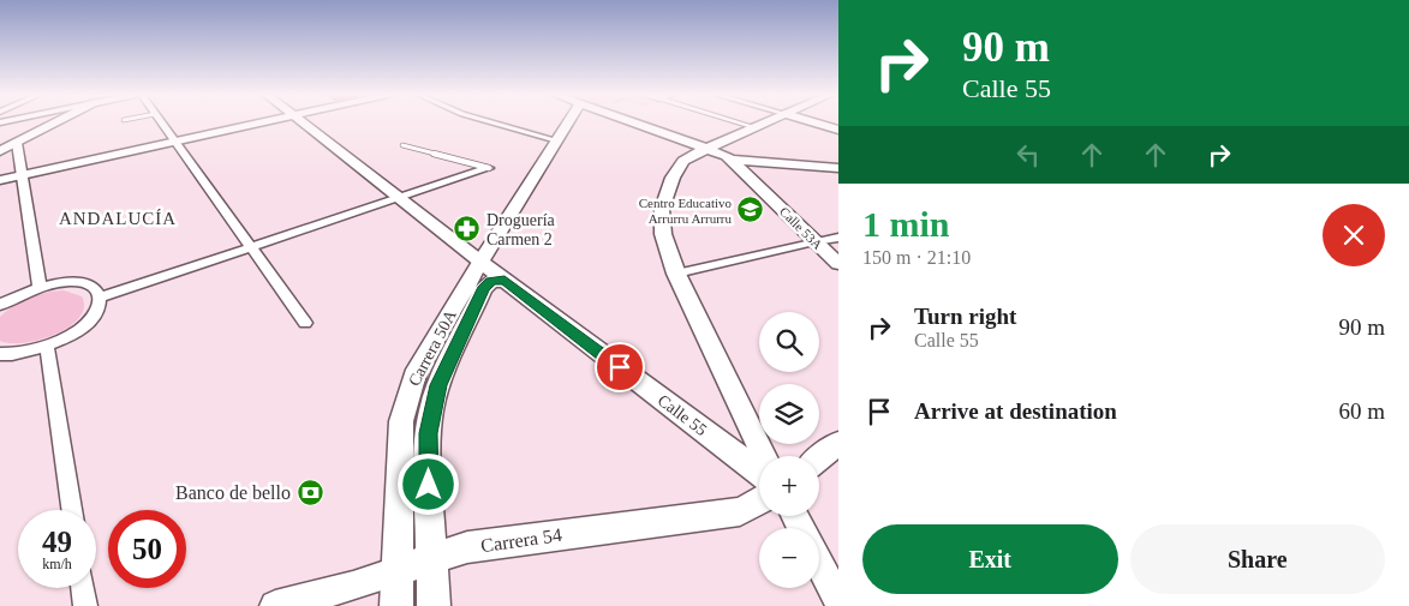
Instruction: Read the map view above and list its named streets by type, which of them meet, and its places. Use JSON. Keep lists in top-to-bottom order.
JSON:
{
  "streets": {
    "main road": [
      "Calle 53A",
      "Carrera 50A",
      "Calle 55",
      "Carrera 54"
    ]
  },
  "crossings": [
    ["Carrera 50A", "Calle 55"],
    ["Carrera 50A", "Carrera 54"]
  ],
  "districts": ["ANDALUCÍA"],
  "places": {
    "school or university": ["Centro Educativo Arrurru Arrurru"],
    "pharmacy": ["Droguería Carmen 2"],
    "bank": ["Banco de bello"]
  },
  "page": {
    "turn": ["90 m", "Calle 55"],
    "heading": ["1 min", "150 m · 21:10"],
    "list": [
      {
        "name": "Turn right",
        "note": "Calle 55",
        "value": "90 m"
      },
      {
        "name": "Arrive at destination",
        "value": "60 m"
      }
    ],
    "map_buttons": ["+", "−"],
    "speed": "49 km/h",
    "limit": "50",
    "buttons": ["Exit", "Share"]
  }
}
